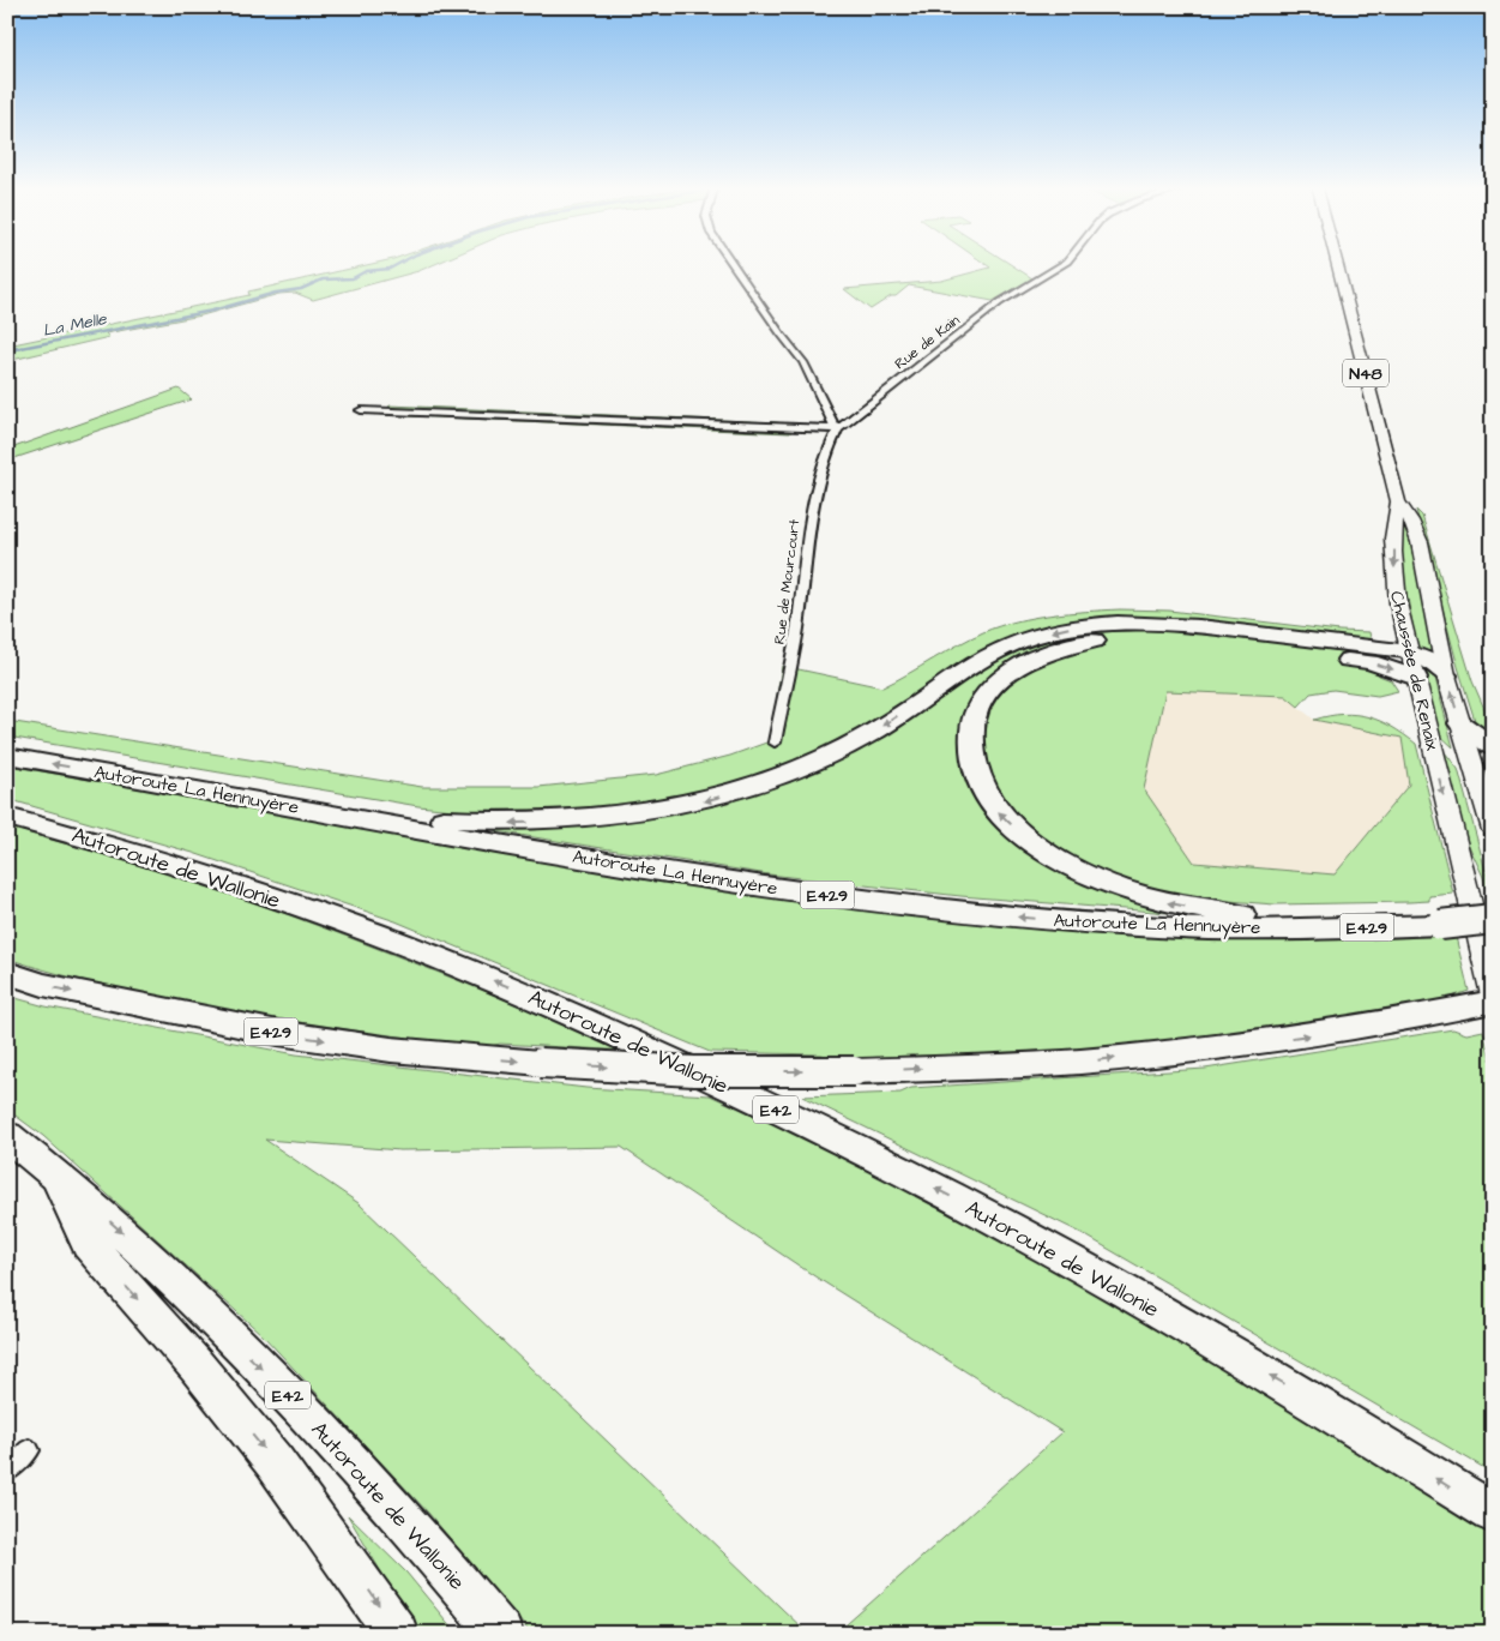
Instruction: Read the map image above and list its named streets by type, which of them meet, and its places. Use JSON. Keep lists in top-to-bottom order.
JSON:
{
  "streets": {
    "highway": [
      "Autoroute La Hennuyère",
      "Autoroute de Wallonie",
      "E429",
      "E42"
    ],
    "main road": ["N48", "Chaussée de Renaix"],
    "street": ["Rue de Kain", "Rue de Mourcourt"]
  },
  "crossings": [
    ["Rue de Kain", "Rue de Mourcourt"],
    ["N48", "Chaussée de Renaix"]
  ],
  "water": ["La Melle"]
}
